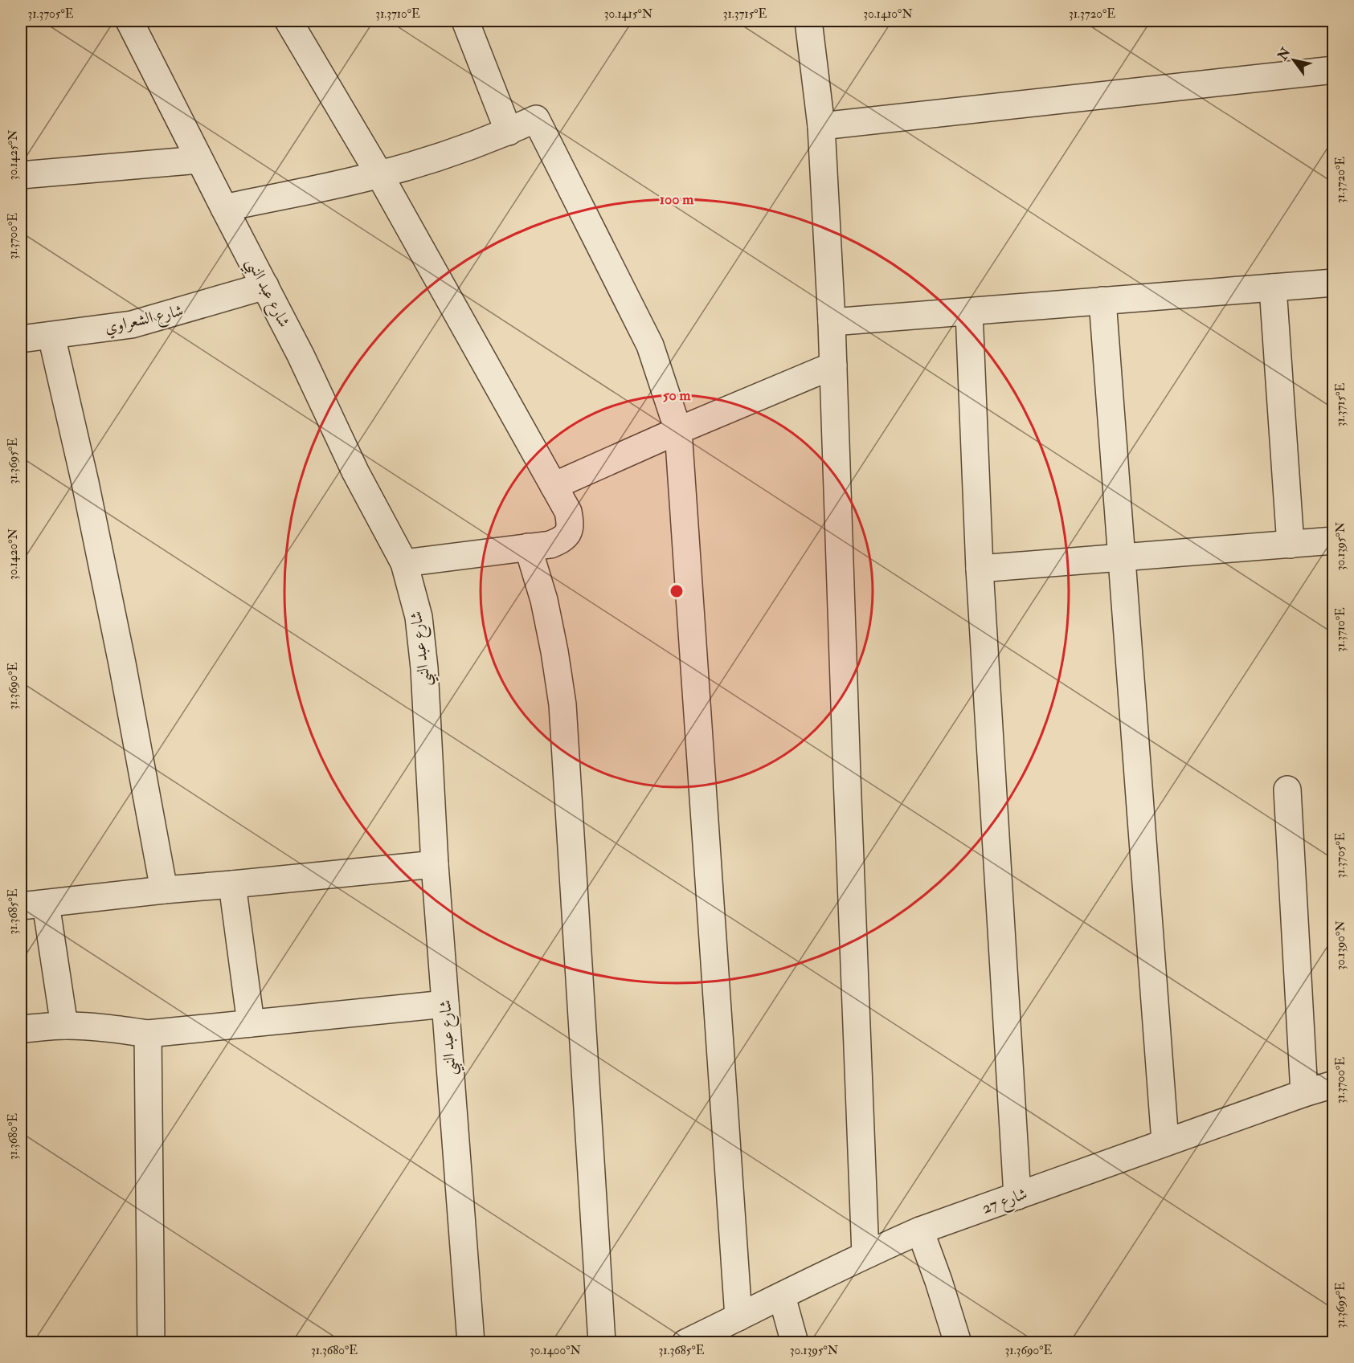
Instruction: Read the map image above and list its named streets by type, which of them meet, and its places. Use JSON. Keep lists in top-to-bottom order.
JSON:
{
  "streets": {
    "street": ["شارع عبد النبي", "شارع الشعراوي", "شارع 27"]
  },
  "crossings": [
    ["شارع عبد النبي", "شارع الشعراوي"]
  ],
  "north": "top left",
  "coordinates": [
    "31.3705°E",
    "31.3710°E",
    "30.1415°N",
    "31.3715°E",
    "30.1410°N",
    "31.3720°E",
    "30.1425°N",
    "31.3700°E",
    "31.3695°E",
    "30.1395°N",
    "30.1420°N",
    "31.3690°E",
    "31.3685°E",
    "30.1390°N",
    "31.3680°E",
    "30.1400°N"
  ],
  "rings": ["100 m", "50 m"]
}
